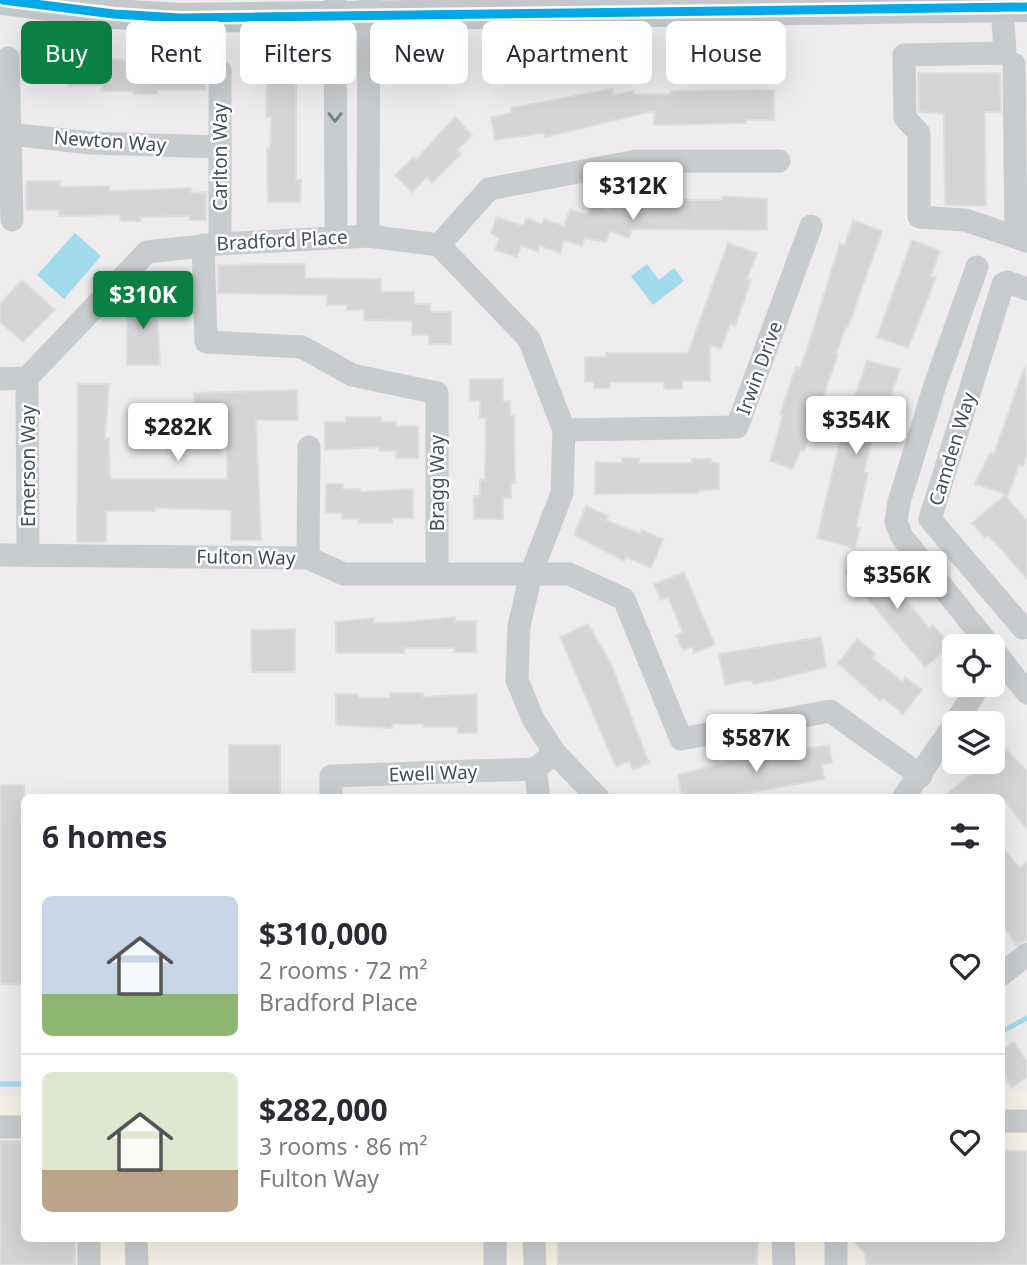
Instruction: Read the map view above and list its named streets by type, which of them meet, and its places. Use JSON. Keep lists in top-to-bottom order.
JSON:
{
  "streets": {
    "street": [
      "Newton Way",
      "Carlton Way",
      "Bradford Place",
      "Irwin Drive",
      "Camden Way",
      "Emerson Way",
      "Bragg Way",
      "Fulton Way",
      "Ewell Way"
    ]
  },
  "crossings": [
    ["Newton Way", "Carlton Way"],
    ["Carlton Way", "Bradford Place"],
    ["Carlton Way", "Bragg Way"],
    ["Bradford Place", "Emerson Way"],
    ["Emerson Way", "Fulton Way"],
    ["Bragg Way", "Fulton Way"]
  ],
  "page": {
    "chip": [
      "Buy",
      "Rent",
      "Filters",
      "New",
      "Apartment",
      "House"
    ],
    "price": [
      "$312K",
      "$310K",
      "$354K",
      "$282K",
      "$356K",
      "$587K"
    ],
    "heading": "6 homes",
    "list": [
      {
        "name": "$310,000",
        "note": "2 rooms · 72 m² · Bradford Place"
      },
      {
        "name": "$282,000",
        "note": "3 rooms · 86 m² · Fulton Way"
      }
    ]
  }
}
